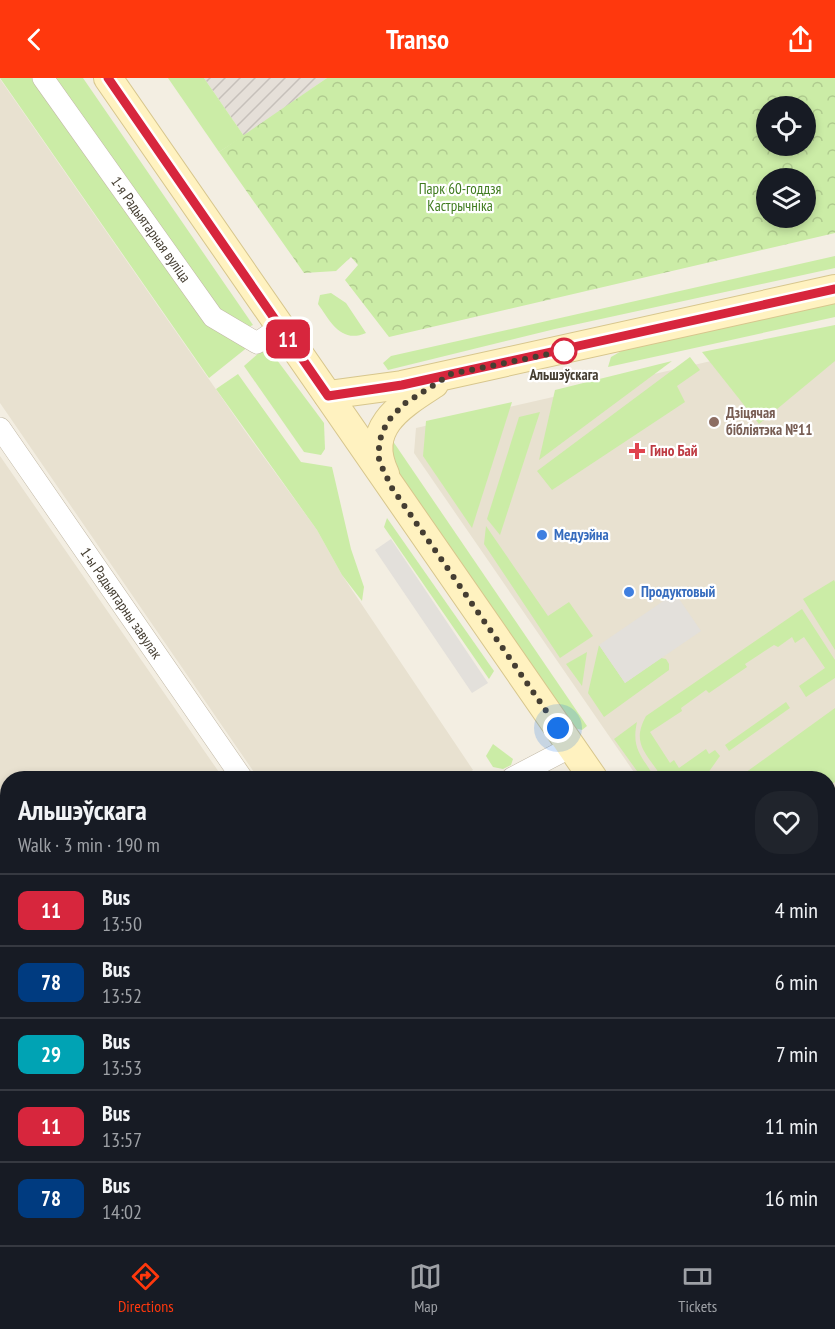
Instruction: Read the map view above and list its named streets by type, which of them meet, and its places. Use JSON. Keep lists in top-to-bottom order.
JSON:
{
  "streets": {
    "street": ["1-я Радыятарная вуліца", "1-ы Радыятарны завулак"]
  },
  "parks": ["Парк 60-годдзя Кастрычніка"],
  "places": {
    "other": [
      "Альшэўскага",
      "Дзіцячая бібліятэка №11",
      "Медуэйна",
      "Продуктовый"
    ],
    "health": ["Гино Бай"]
  },
  "lines": ["bus line 11"],
  "page": {
    "header": "Transo",
    "on_map": "11",
    "heading": ["Альшэўскага", "Walk · 3 min · 190 m"],
    "list": [
      {
        "mark": "11",
        "name": "Bus",
        "note": "13:50",
        "value": "4 min"
      },
      {
        "mark": "78",
        "name": "Bus",
        "note": "13:52",
        "value": "6 min"
      },
      {
        "mark": "29",
        "name": "Bus",
        "note": "13:53",
        "value": "7 min"
      },
      {
        "mark": "11",
        "name": "Bus",
        "note": "13:57",
        "value": "11 min"
      },
      {
        "mark": "78",
        "name": "Bus",
        "note": "14:02",
        "value": "16 min"
      }
    ],
    "tabs": ["Directions", "Map", "Tickets"]
  }
}
